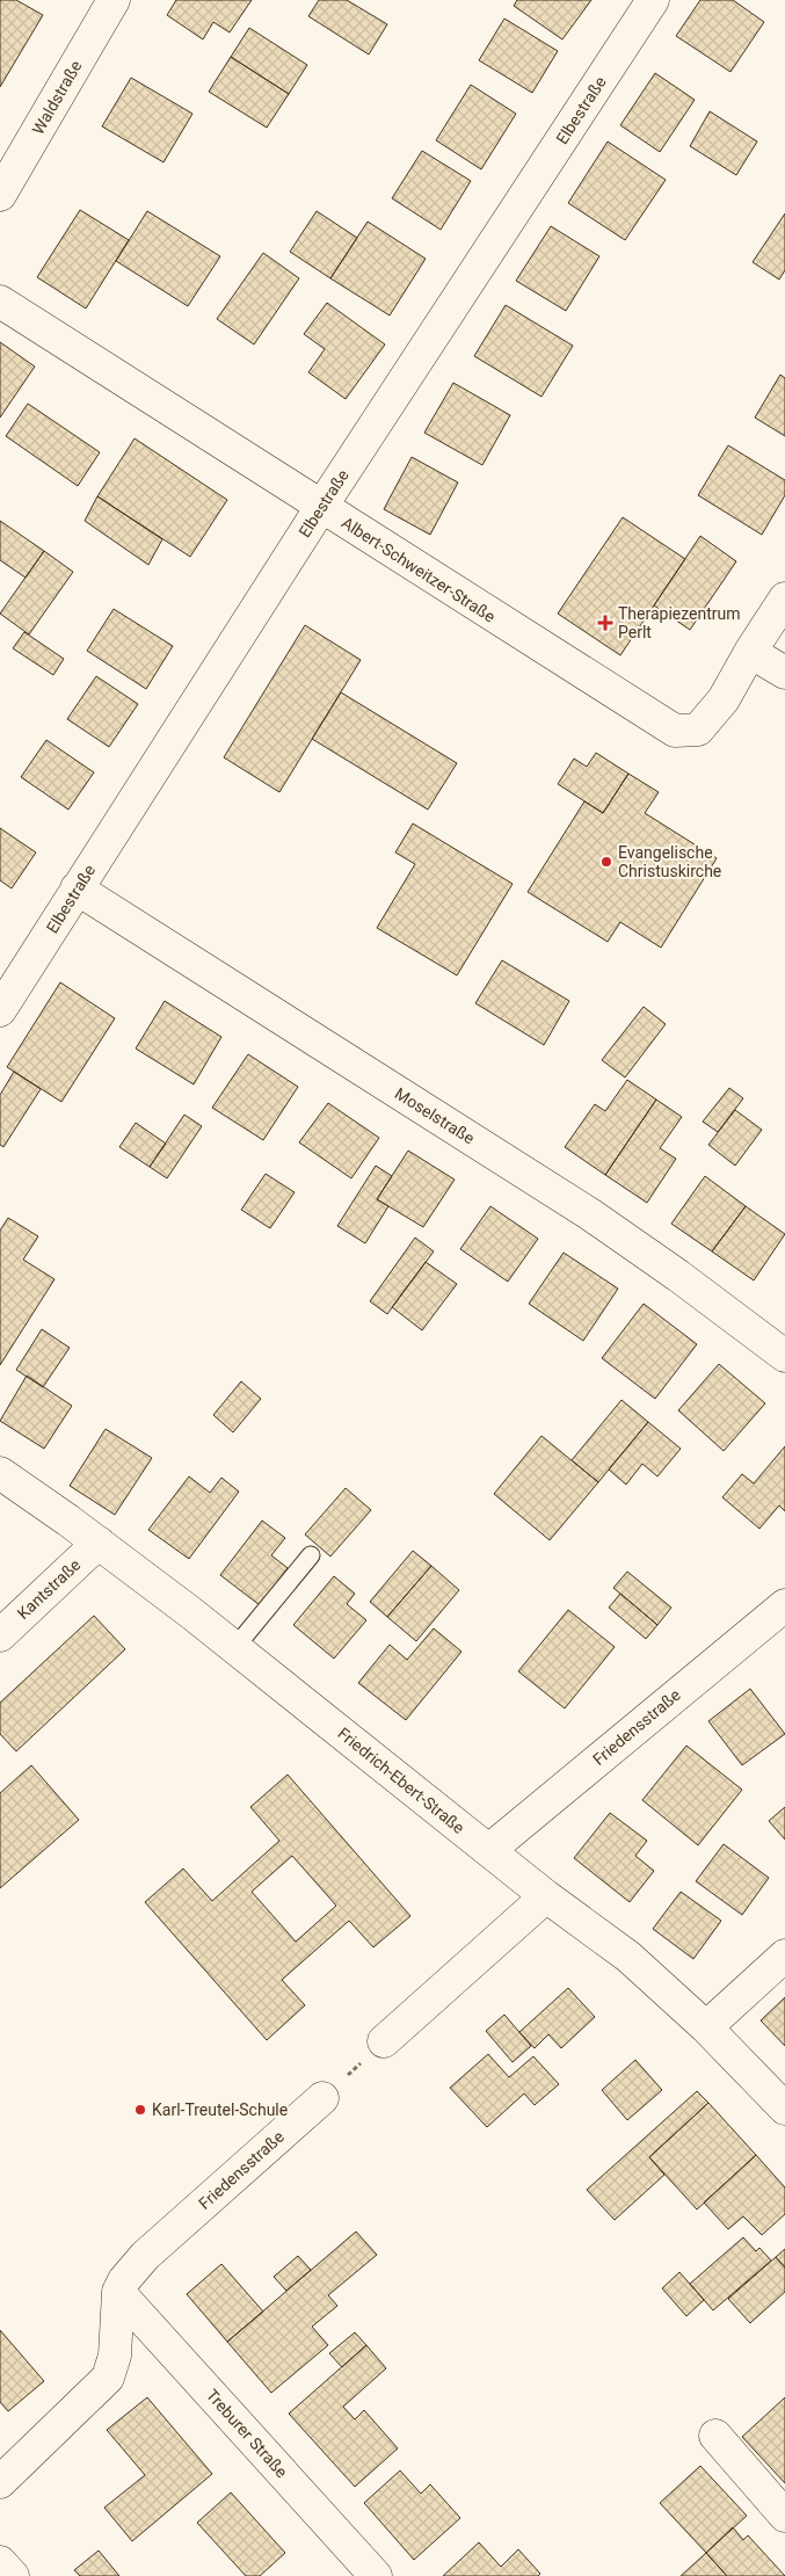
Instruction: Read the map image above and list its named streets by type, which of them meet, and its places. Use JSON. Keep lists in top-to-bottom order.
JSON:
{
  "streets": {
    "street": [
      "Waldstraße",
      "Elbestraße",
      "Albert-Schweitzer-Straße",
      "Moselstraße",
      "Kantstraße",
      "Friedensstraße",
      "Friedrich-Ebert-Straße",
      "Treburer Straße"
    ]
  },
  "crossings": [
    ["Elbestraße", "Albert-Schweitzer-Straße"],
    ["Elbestraße", "Moselstraße"],
    ["Kantstraße", "Friedrich-Ebert-Straße"],
    ["Friedensstraße", "Friedrich-Ebert-Straße"],
    ["Friedensstraße", "Treburer Straße"]
  ],
  "places": {
    "health": ["Therapiezentrum Perlt"],
    "other": ["Evangelische Christuskirche", "Karl-Treutel-Schule"]
  }
}
